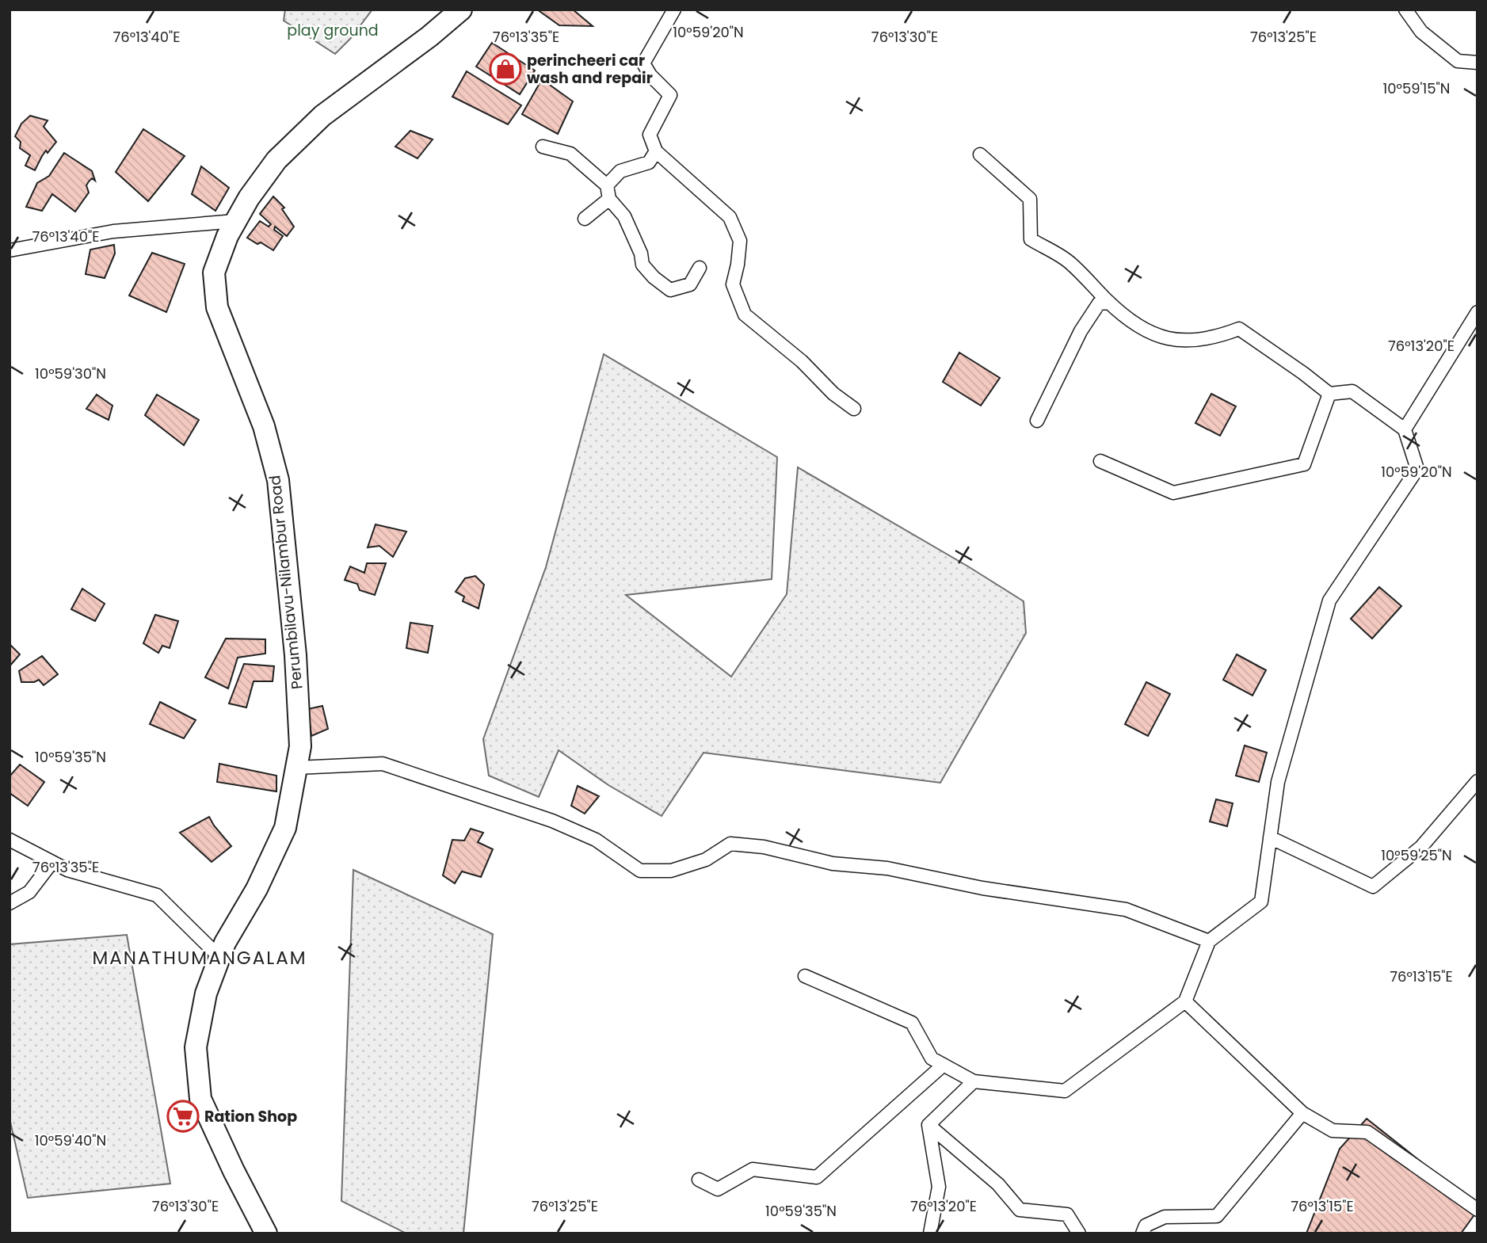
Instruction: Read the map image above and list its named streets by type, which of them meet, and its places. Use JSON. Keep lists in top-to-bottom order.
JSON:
{
  "streets": {
    "main road": ["Perumbilavu-Nilambur Road"]
  },
  "districts": ["MANATHUMANGALAM"],
  "parks": ["play ground"],
  "places": {
    "shop": ["perincheeri car wash and repair"],
    "supermarket": ["Ration Shop"]
  },
  "coordinates": [
    "10°59'20\"N",
    "76°13'35\"E",
    "76°13'40\"E",
    "76°13'30\"E",
    "76°13'25\"E",
    "10°59'15\"N",
    "76°13'20\"E",
    "10°59'30\"N",
    "10°59'35\"N",
    "10°59'25\"N",
    "76°13'15\"E",
    "10°59'40\"N"
  ]
}
